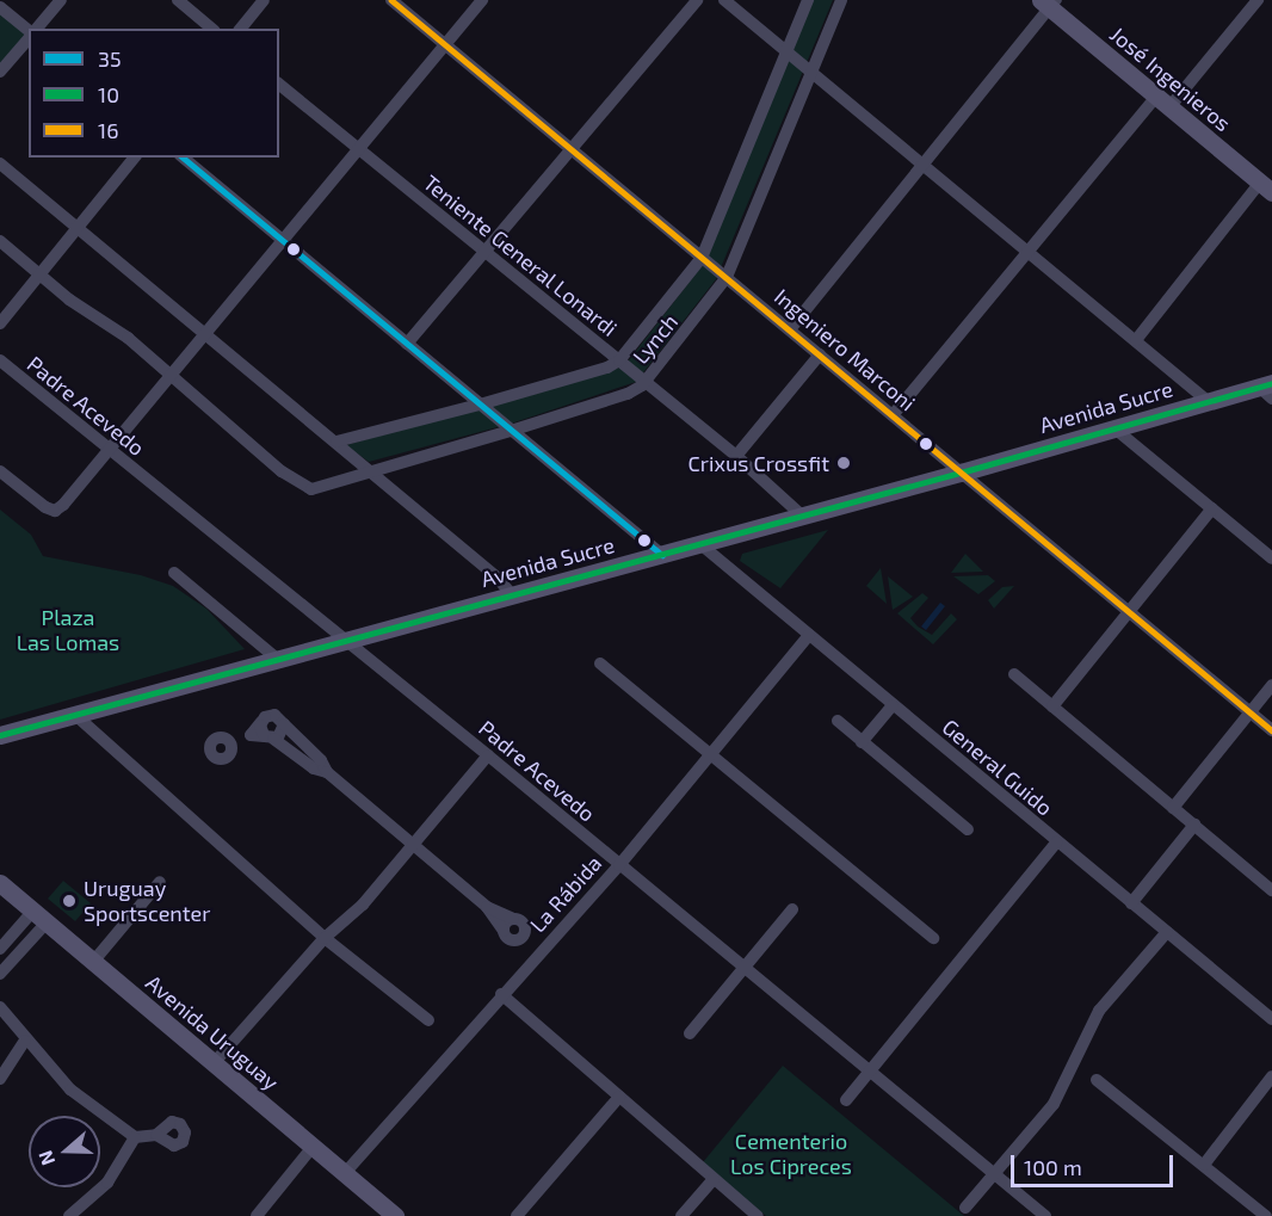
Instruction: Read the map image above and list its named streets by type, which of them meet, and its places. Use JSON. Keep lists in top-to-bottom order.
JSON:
{
  "streets": {
    "main road": ["José Ingenieros", "Avenida Sucre", "Avenida Uruguay"],
    "street": [
      "Teniente General Lonardi",
      "Lynch",
      "Ingeniero Marconi",
      "Padre Acevedo",
      "General Guido",
      "La Rábida"
    ]
  },
  "crossings": [
    ["Teniente General Lonardi", "Lynch"],
    ["Teniente General Lonardi", "Avenida Sucre"],
    ["Lynch", "Ingeniero Marconi"],
    ["Ingeniero Marconi", "Avenida Sucre"],
    ["Padre Acevedo", "Avenida Sucre"],
    ["Padre Acevedo", "La Rábida"],
    ["Avenida Sucre", "General Guido"],
    ["General Guido", "La Rábida"],
    ["La Rábida", "Avenida Uruguay"]
  ],
  "parks": ["Plaza Las Lomas", "Cementerio Los Cipreces"],
  "places": ["Crixus Crossfit", "Uruguay Sportscenter"],
  "lines": ["transit line 16", "transit line 35", "transit line 10"],
  "legend": ["35", "10", "16"],
  "scale_bar": "100 m",
  "north": "left"
}
